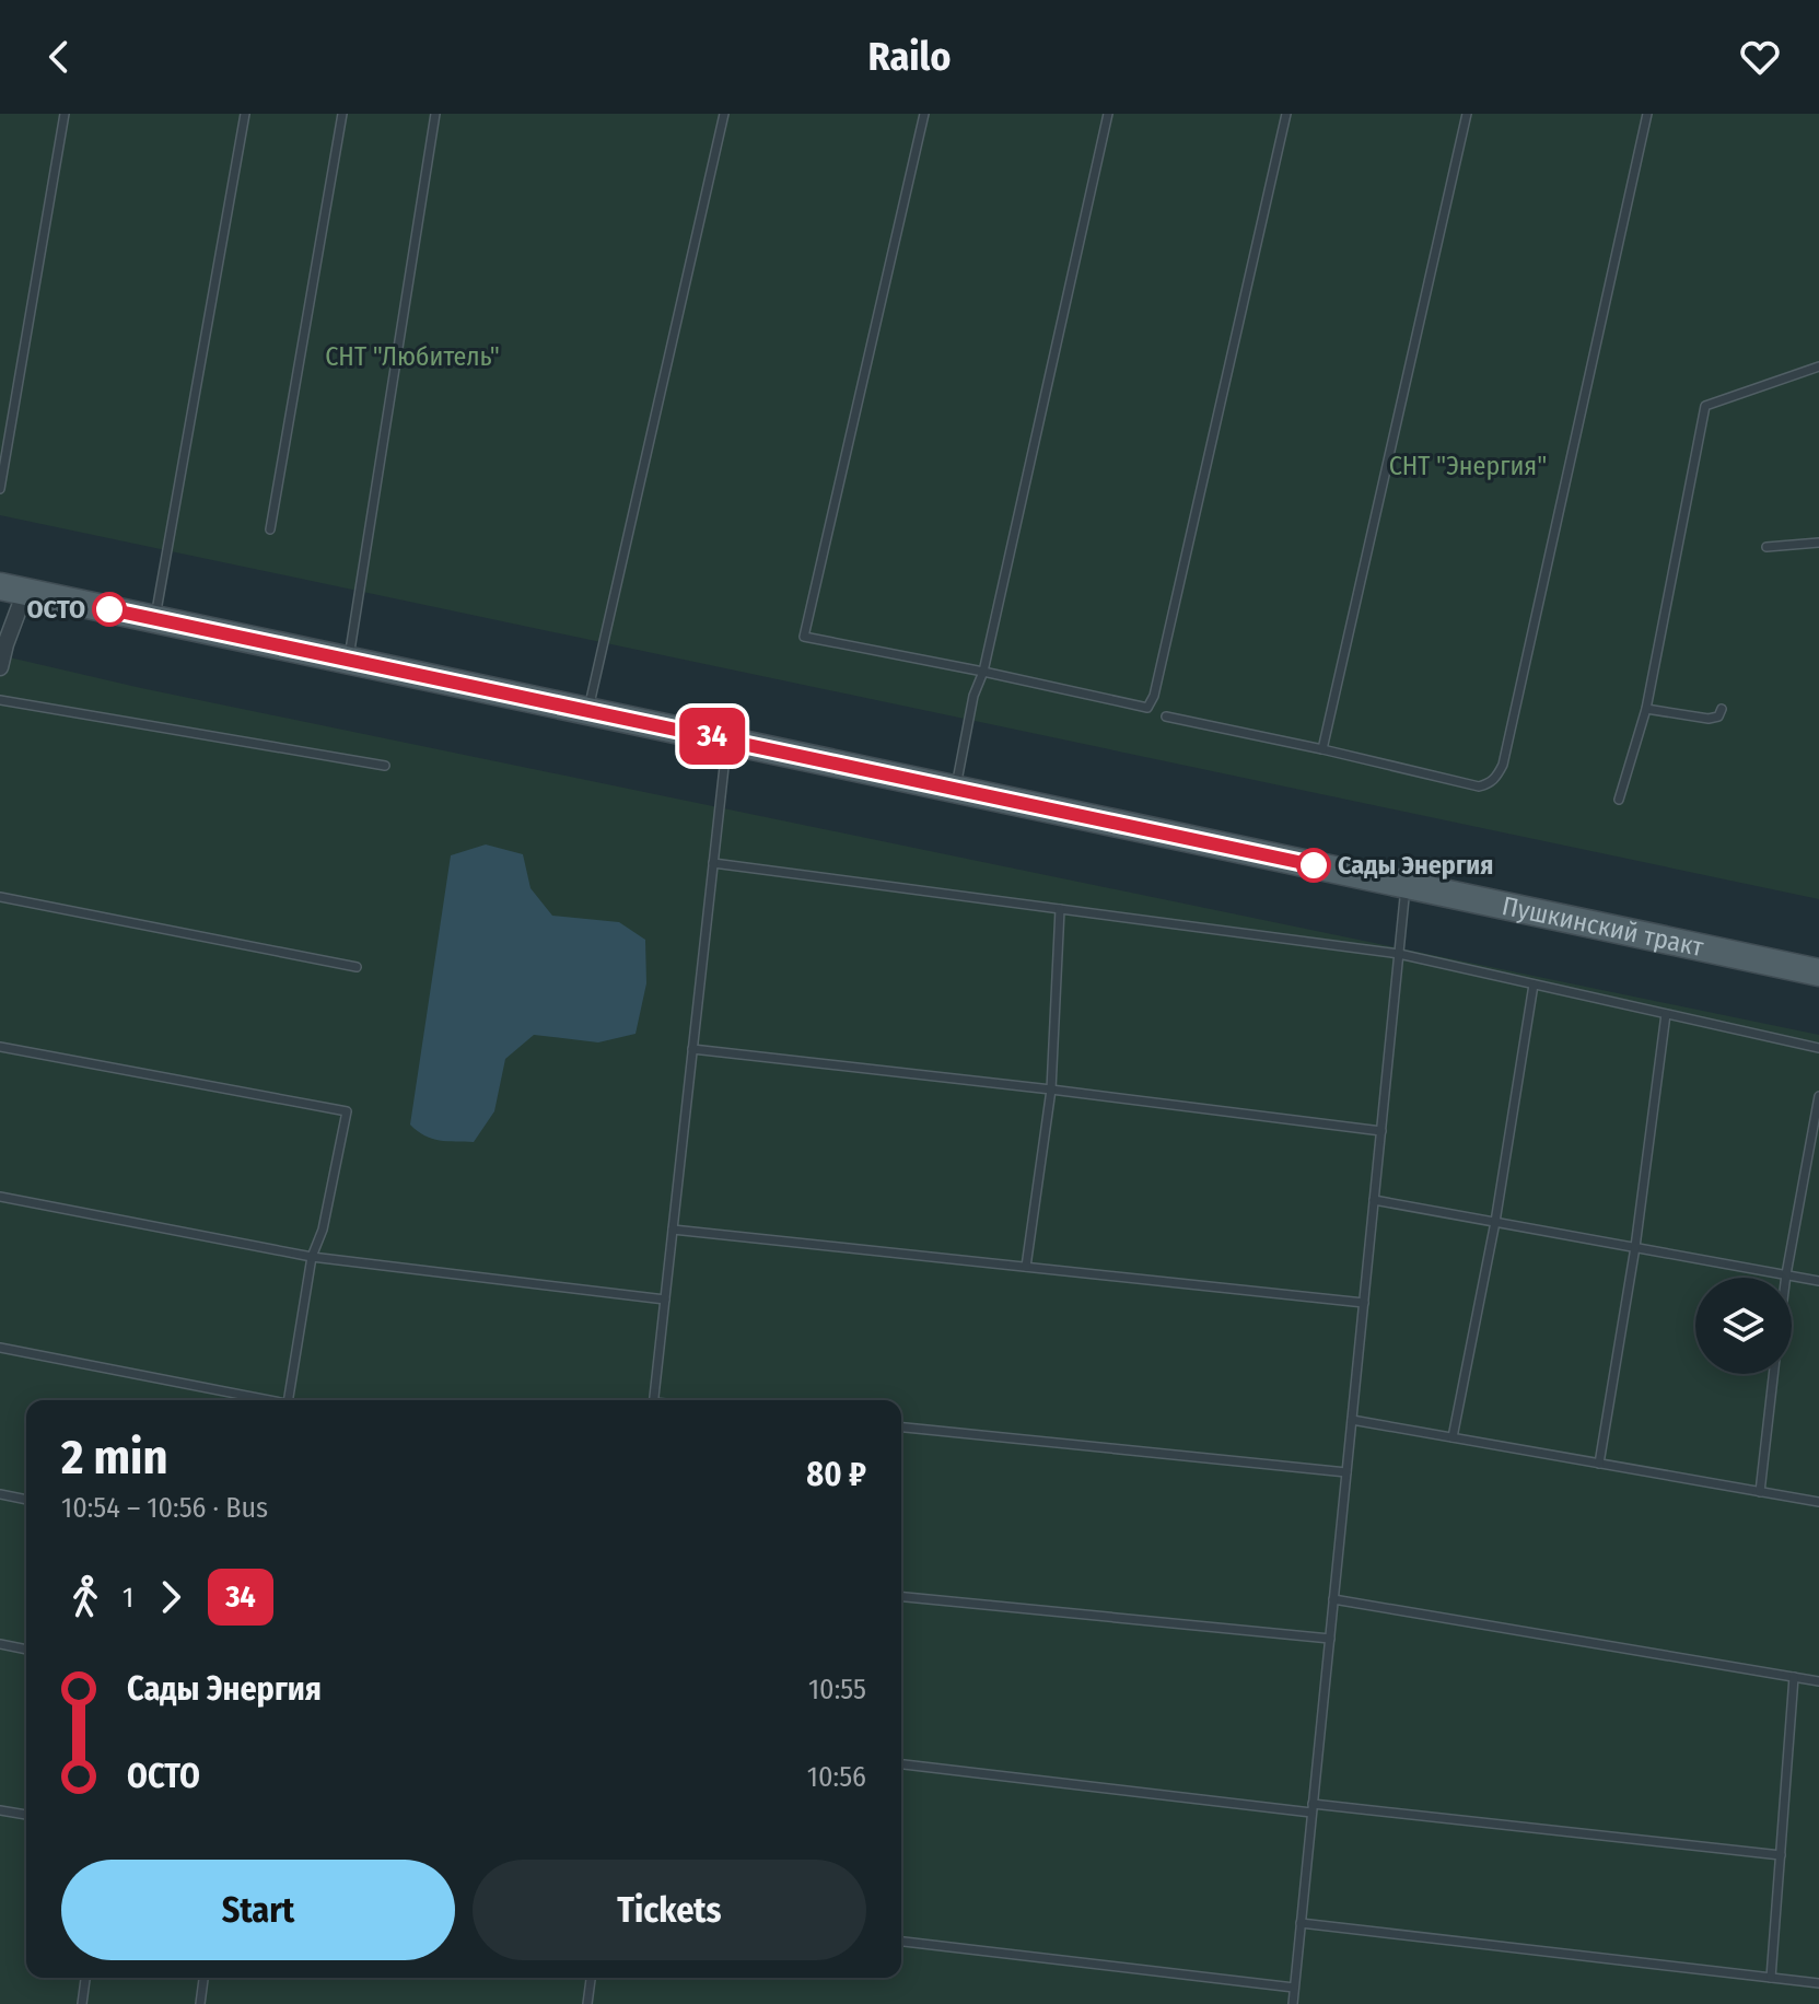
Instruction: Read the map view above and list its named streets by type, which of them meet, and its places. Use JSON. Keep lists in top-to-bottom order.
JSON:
{
  "streets": {
    "main road": ["Пушкинский тракт"]
  },
  "parks": ["СНТ \"Любитель\"", "СНТ \"Энергия\""],
  "places": ["ОСТО", "Сады Энергия"],
  "lines": ["bus line 34"],
  "page": {
    "header": "Railo",
    "on_map": "34",
    "heading": ["2 min", "10:54 – 10:56 · Bus", "80 ₽"],
    "legs": ["1", "34"],
    "list": [
      {
        "name": "Сады Энергия",
        "value": "10:55"
      },
      {
        "name": "ОСТО",
        "value": "10:56"
      }
    ],
    "buttons": ["Start", "Tickets"]
  }
}
